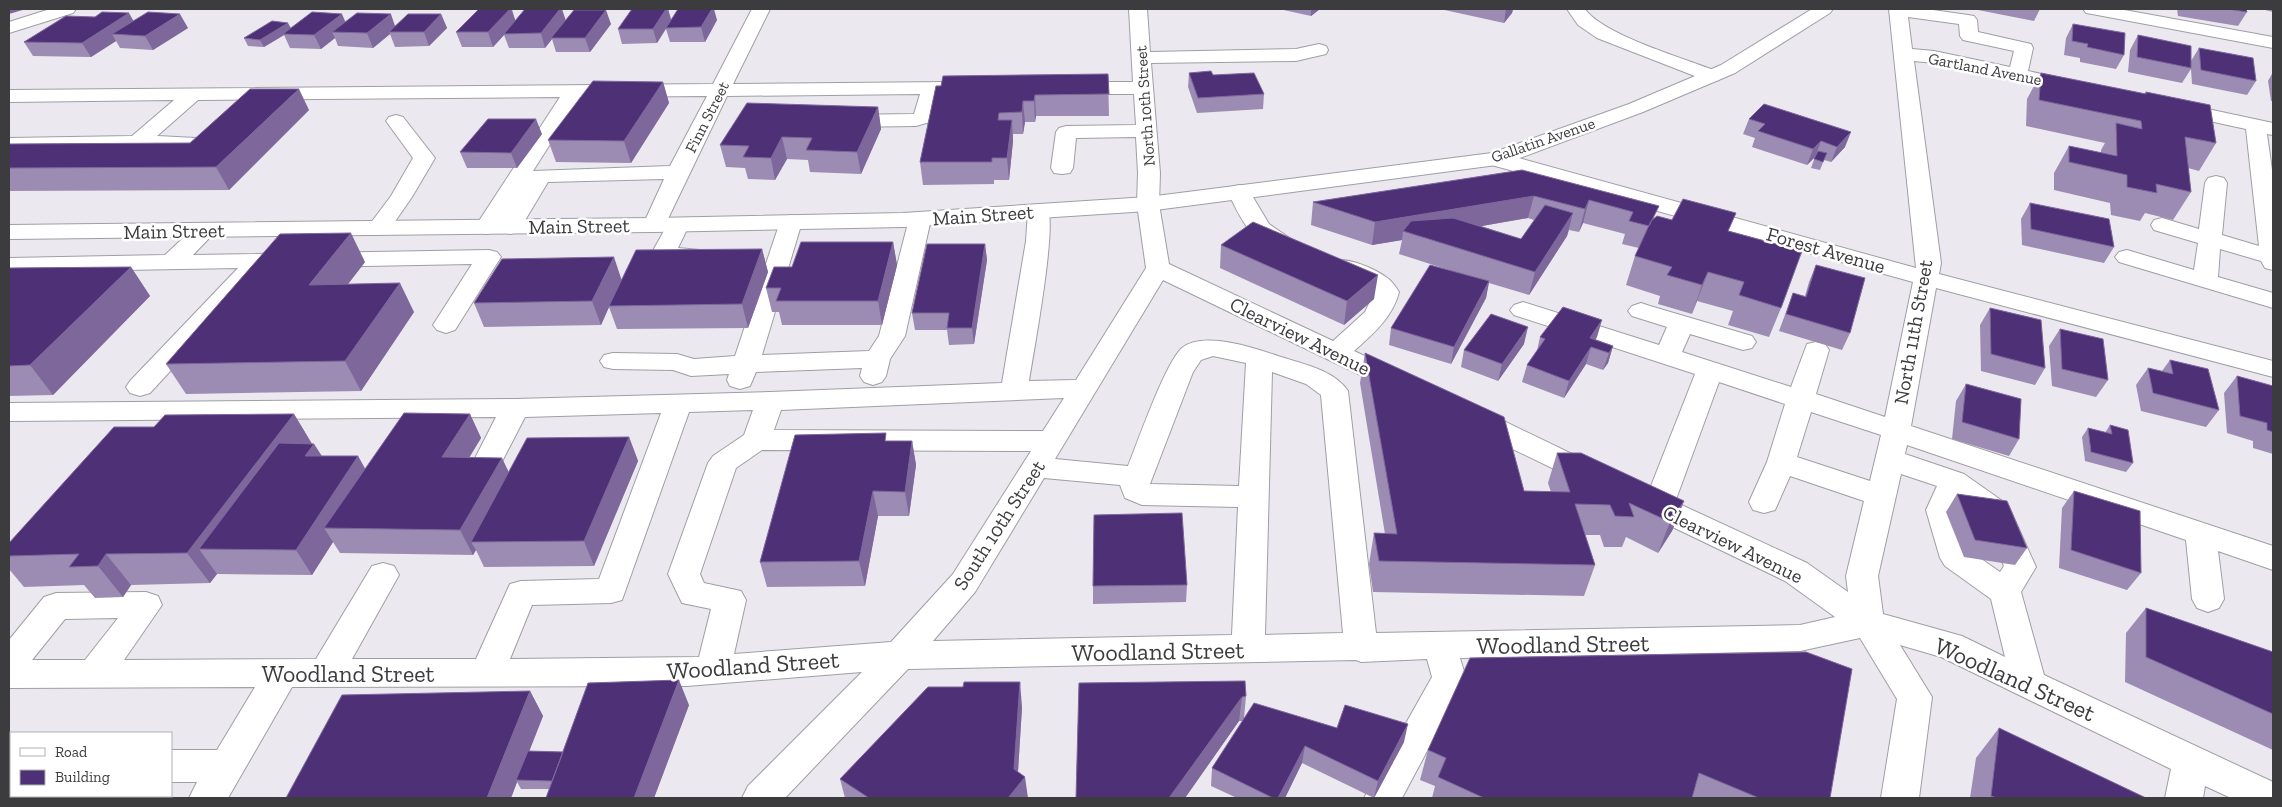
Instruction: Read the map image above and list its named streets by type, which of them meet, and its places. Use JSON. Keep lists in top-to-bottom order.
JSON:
{
  "streets": {
    "street": [
      "Gartland Avenue",
      "North 10th Street",
      "Finn Street",
      "Gallatin Avenue",
      "Main Street",
      "Forest Avenue",
      "North 11th Street",
      "Clearview Avenue",
      "South 10th Street",
      "Woodland Street"
    ]
  },
  "crossings": [
    ["Gartland Avenue", "North 11th Street"],
    ["North 10th Street", "Gallatin Avenue"],
    ["North 10th Street", "Main Street"],
    ["North 10th Street", "Clearview Avenue"],
    ["North 10th Street", "South 10th Street"],
    ["Finn Street", "Main Street"],
    ["Gallatin Avenue", "Main Street"],
    ["Gallatin Avenue", "Forest Avenue"],
    ["Forest Avenue", "North 11th Street"],
    ["North 11th Street", "Clearview Avenue"],
    ["North 11th Street", "Woodland Street"],
    ["Clearview Avenue", "South 10th Street"],
    ["Clearview Avenue", "Woodland Street"],
    ["South 10th Street", "Woodland Street"]
  ],
  "legend": ["Road", "Building"]
}
